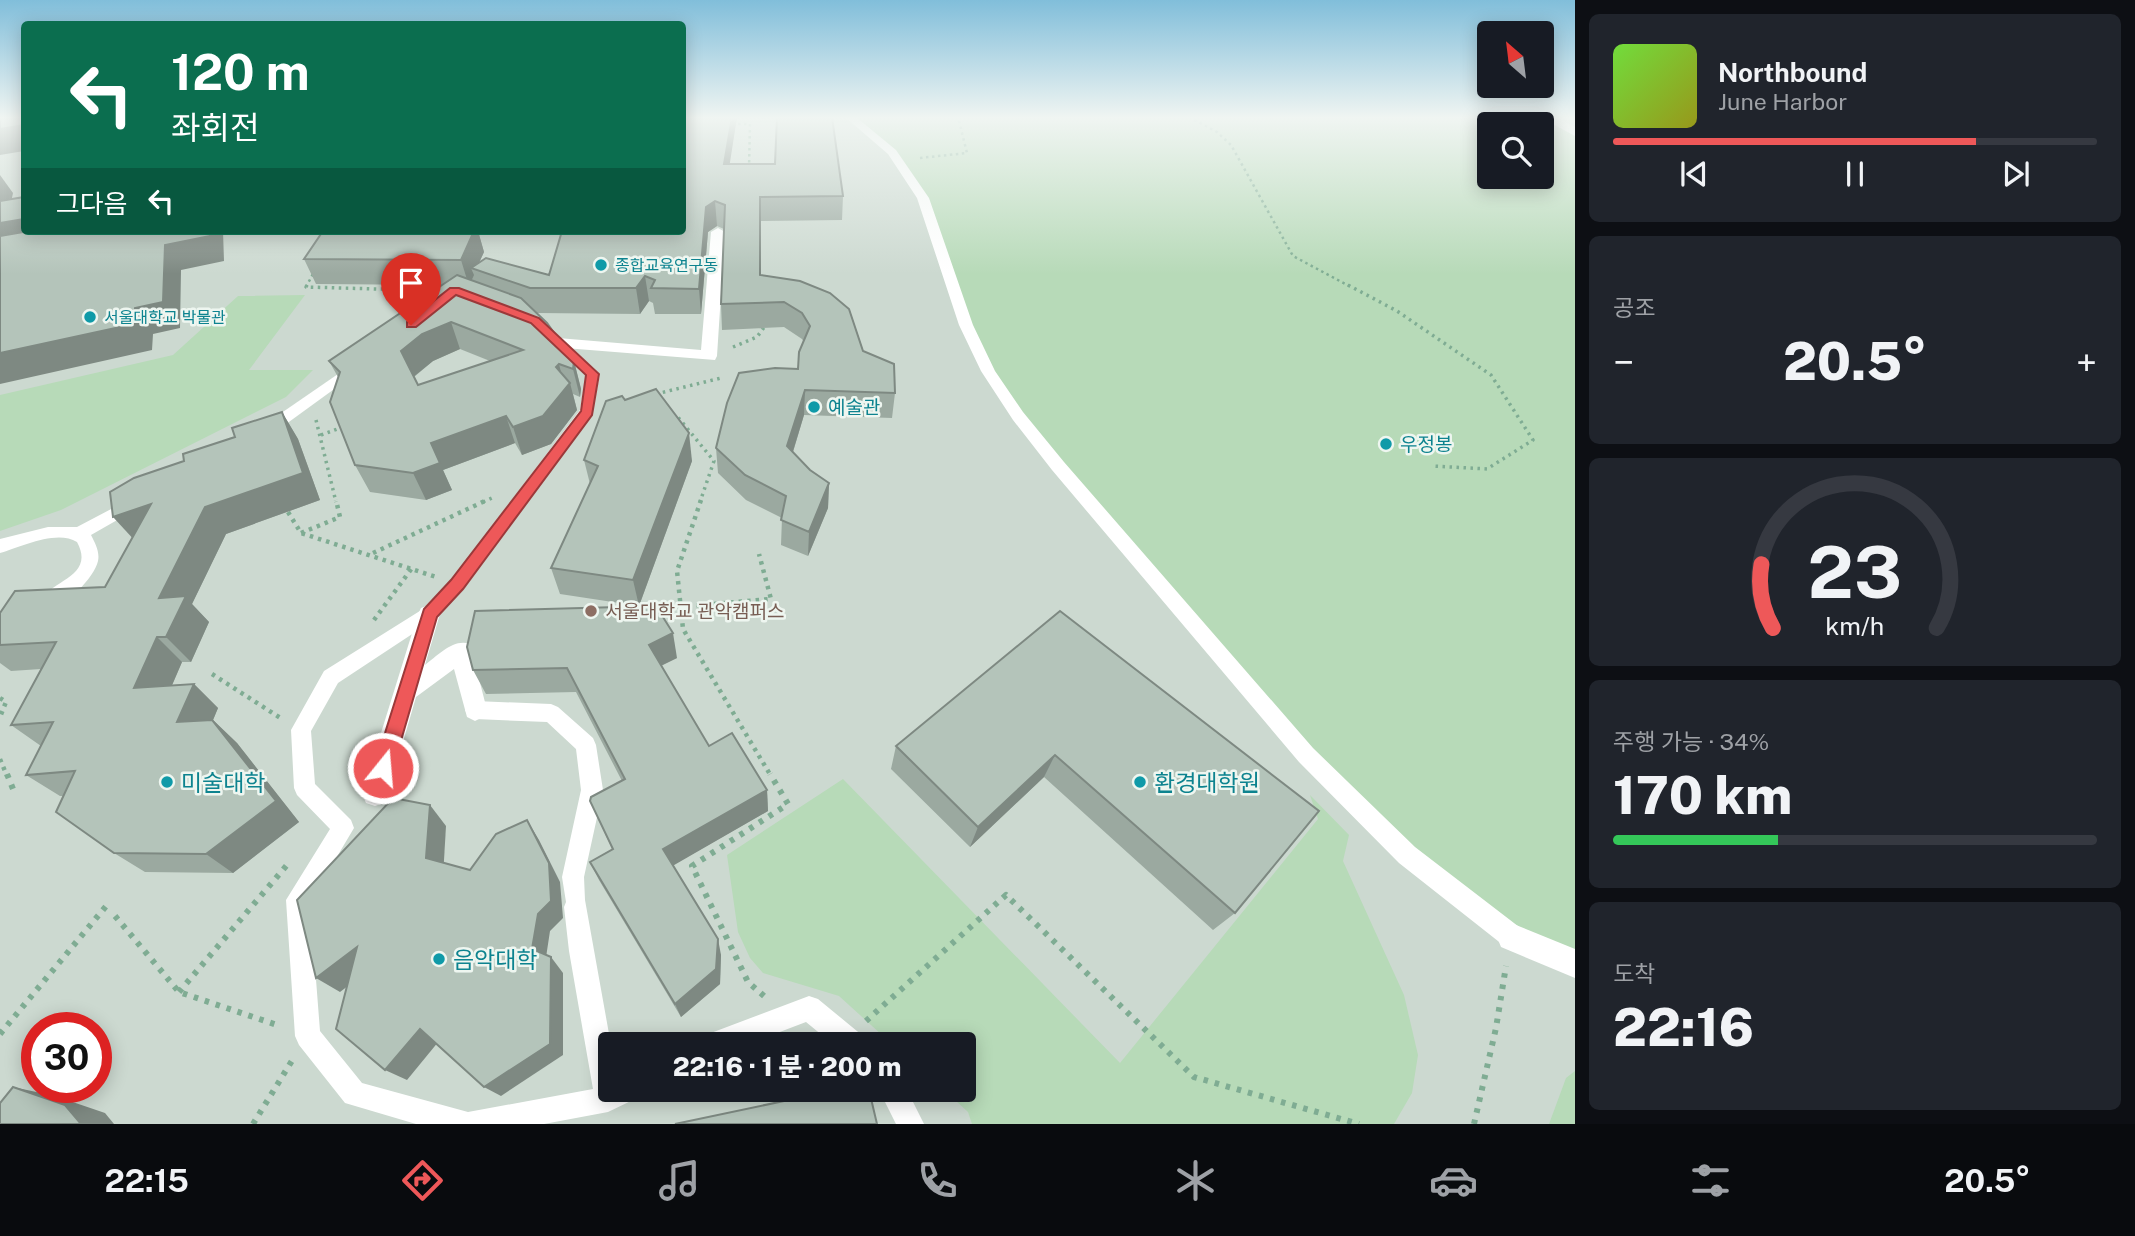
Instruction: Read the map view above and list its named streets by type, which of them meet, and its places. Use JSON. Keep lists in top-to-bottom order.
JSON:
{
  "places": [
    "종합교육연구동",
    "서울대학교 박물관",
    "예술관",
    "우정봉",
    "서울대학교 관악캠퍼스",
    "미술대학",
    "환경대학원",
    "음악대학"
  ],
  "north": "top left",
  "page": {
    "turn": ["120 m", "좌회전"],
    "song": ["Northbound", "June Harbor"],
    "then": "그다음",
    "tile": [
      "공조",
      ["주행 가능 · 34%", "170 km"],
      ["도착", "22:16"]
    ],
    "heat": ["−", "20.5°", "+"],
    "limit": "30",
    "trip": "22:16 · 1 분 · 200 m",
    "tabs": ["22:15", "20.5°"],
    "gauge": ["23", "km/h"]
  }
}
